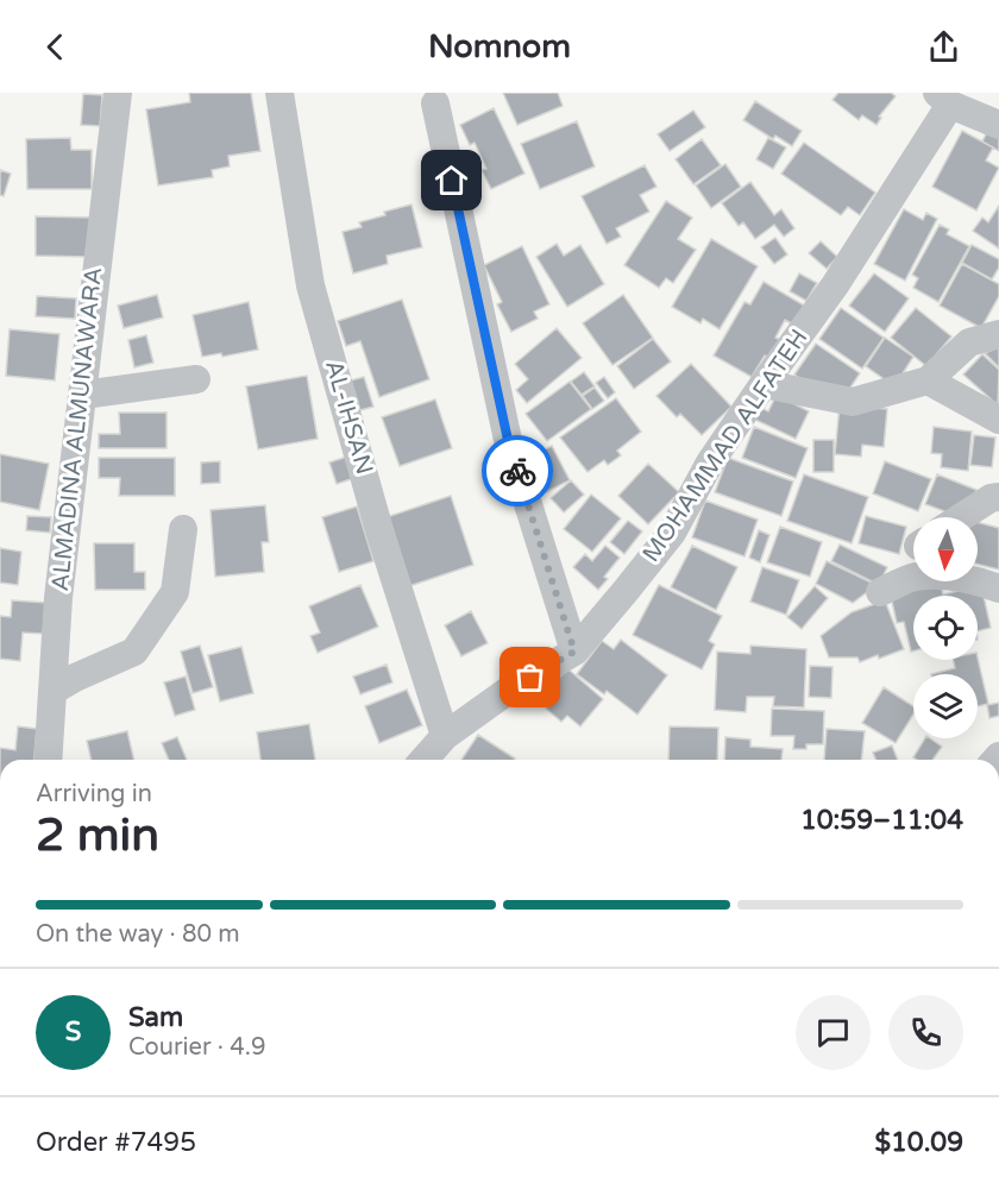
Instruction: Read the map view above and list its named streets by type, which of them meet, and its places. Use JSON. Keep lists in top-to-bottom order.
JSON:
{
  "streets": {
    "street": ["AL-IHSAN", "ALMADINA ALMUNAWARA", "MOHAMMAD ALFATEH"]
  },
  "crossings": [
    ["AL-IHSAN", "MOHAMMAD ALFATEH"]
  ],
  "north": "bottom",
  "page": {
    "header": "Nomnom",
    "heading": ["2 min", "Arriving in", "10:59–11:04"],
    "panel": [
      "Sam",
      "Courier · 4.9",
      "Order #7495",
      "$10.09"
    ],
    "bar": "On the way · 80 m",
    "round": "S"
  }
}
